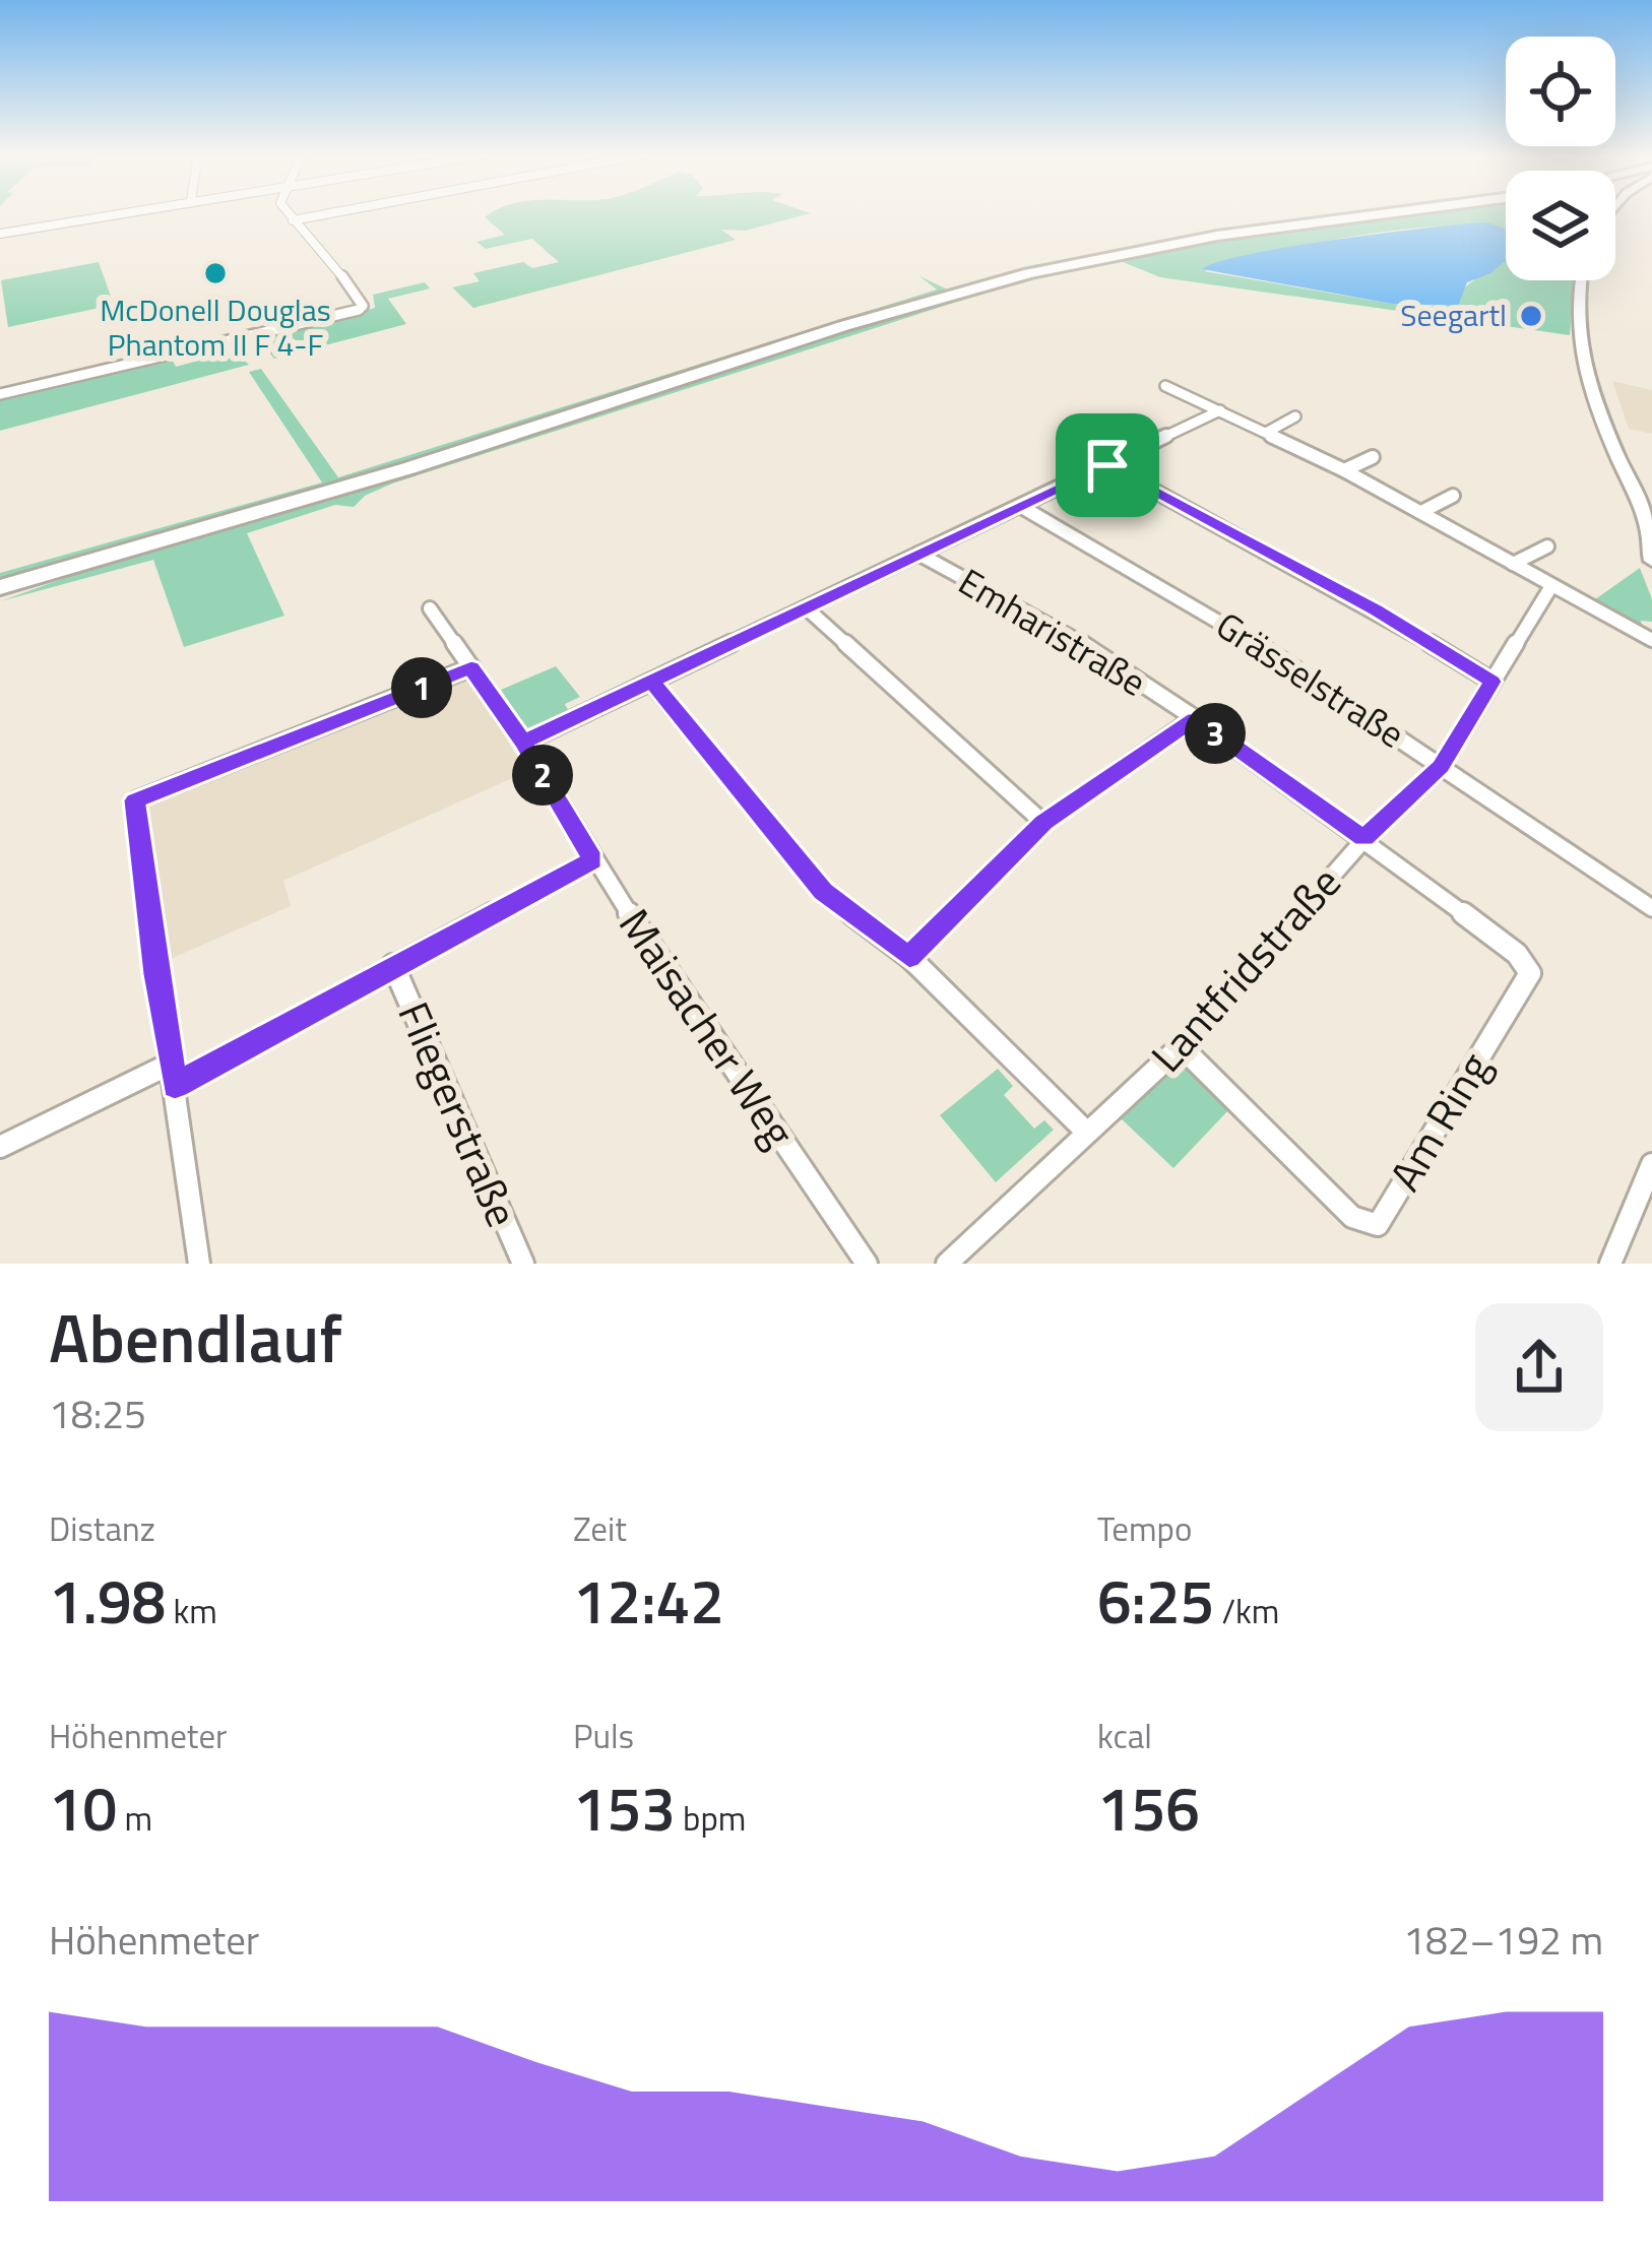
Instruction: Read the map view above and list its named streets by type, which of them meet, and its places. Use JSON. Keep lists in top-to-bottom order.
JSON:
{
  "streets": {
    "street": [
      "Emharistraße",
      "Grässelstraße",
      "Lantfridstraße",
      "Maisacher Weg",
      "Fliegerstraße",
      "Am Ring"
    ]
  },
  "crossings": [
    ["Emharistraße", "Lantfridstraße"],
    ["Emharistraße", "Am Ring"],
    ["Grässelstraße", "Lantfridstraße"],
    ["Lantfridstraße", "Am Ring"]
  ],
  "places": ["McDonell Douglas Phantom II F 4-F", "Seegartl"],
  "page": {
    "pins": ["1", "3", "2"],
    "heading": ["Abendlauf", "18:25"],
    "stats": [
      ["Distanz", "1.98 km"],
      ["Zeit", "12:42"],
      ["Tempo", "6:25 /km"],
      ["Höhenmeter", "10 m"],
      ["Puls", "153 bpm"],
      ["kcal", "156"]
    ],
    "chart": ["Höhenmeter", "182–192 m"]
  }
}
